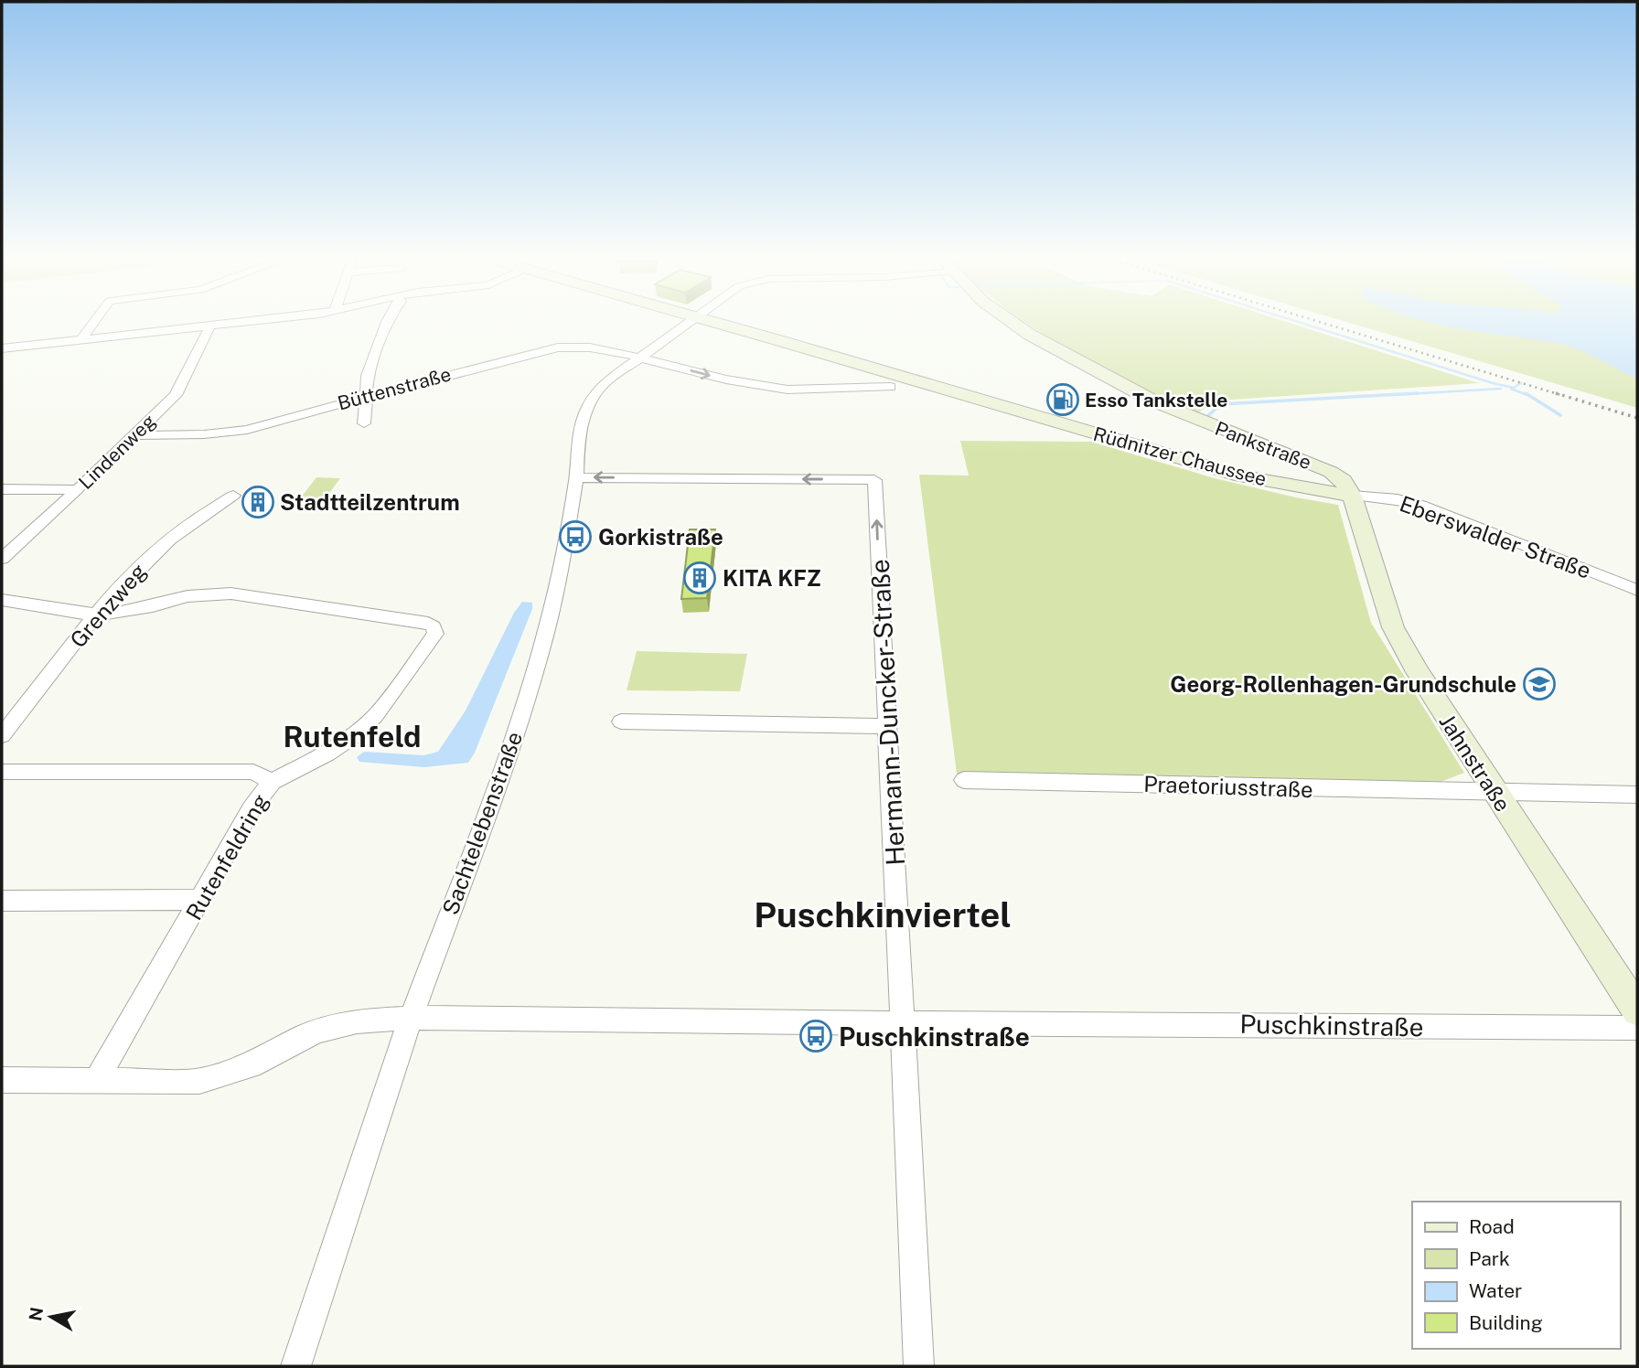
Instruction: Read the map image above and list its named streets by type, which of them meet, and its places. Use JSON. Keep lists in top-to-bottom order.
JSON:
{
  "streets": {
    "main road": ["Pankstraße", "Rüdnitzer Chaussee", "Jahnstraße"],
    "street": [
      "Büttenstraße",
      "Lindenweg",
      "Eberswalder Straße",
      "Grenzweg",
      "Hermann-Duncker-Straße",
      "Praetoriusstraße",
      "Sachtelebenstraße",
      "Rutenfeldring",
      "Puschkinstraße"
    ]
  },
  "crossings": [
    ["Büttenstraße", "Lindenweg"],
    ["Büttenstraße", "Sachtelebenstraße"],
    ["Pankstraße", "Rüdnitzer Chaussee"],
    ["Pankstraße", "Eberswalder Straße"],
    ["Pankstraße", "Jahnstraße"],
    ["Rüdnitzer Chaussee", "Eberswalder Straße"],
    ["Rüdnitzer Chaussee", "Jahnstraße"],
    ["Eberswalder Straße", "Jahnstraße"],
    ["Grenzweg", "Rutenfeldring"],
    ["Hermann-Duncker-Straße", "Sachtelebenstraße"],
    ["Hermann-Duncker-Straße", "Puschkinstraße"],
    ["Jahnstraße", "Praetoriusstraße"],
    ["Sachtelebenstraße", "Puschkinstraße"]
  ],
  "districts": ["Rutenfeld", "Puschkinviertel"],
  "places": {
    "fuel station": ["Esso Tankstelle"],
    "building": ["Stadtteilzentrum", "KITA KFZ"],
    "bus stop": ["Gorkistraße", "Puschkinstraße"],
    "school or university": ["Georg-Rollenhagen-Grundschule"]
  },
  "legend": [
    "Road",
    "Park",
    "Water",
    "Building"
  ],
  "north": "left"
}
